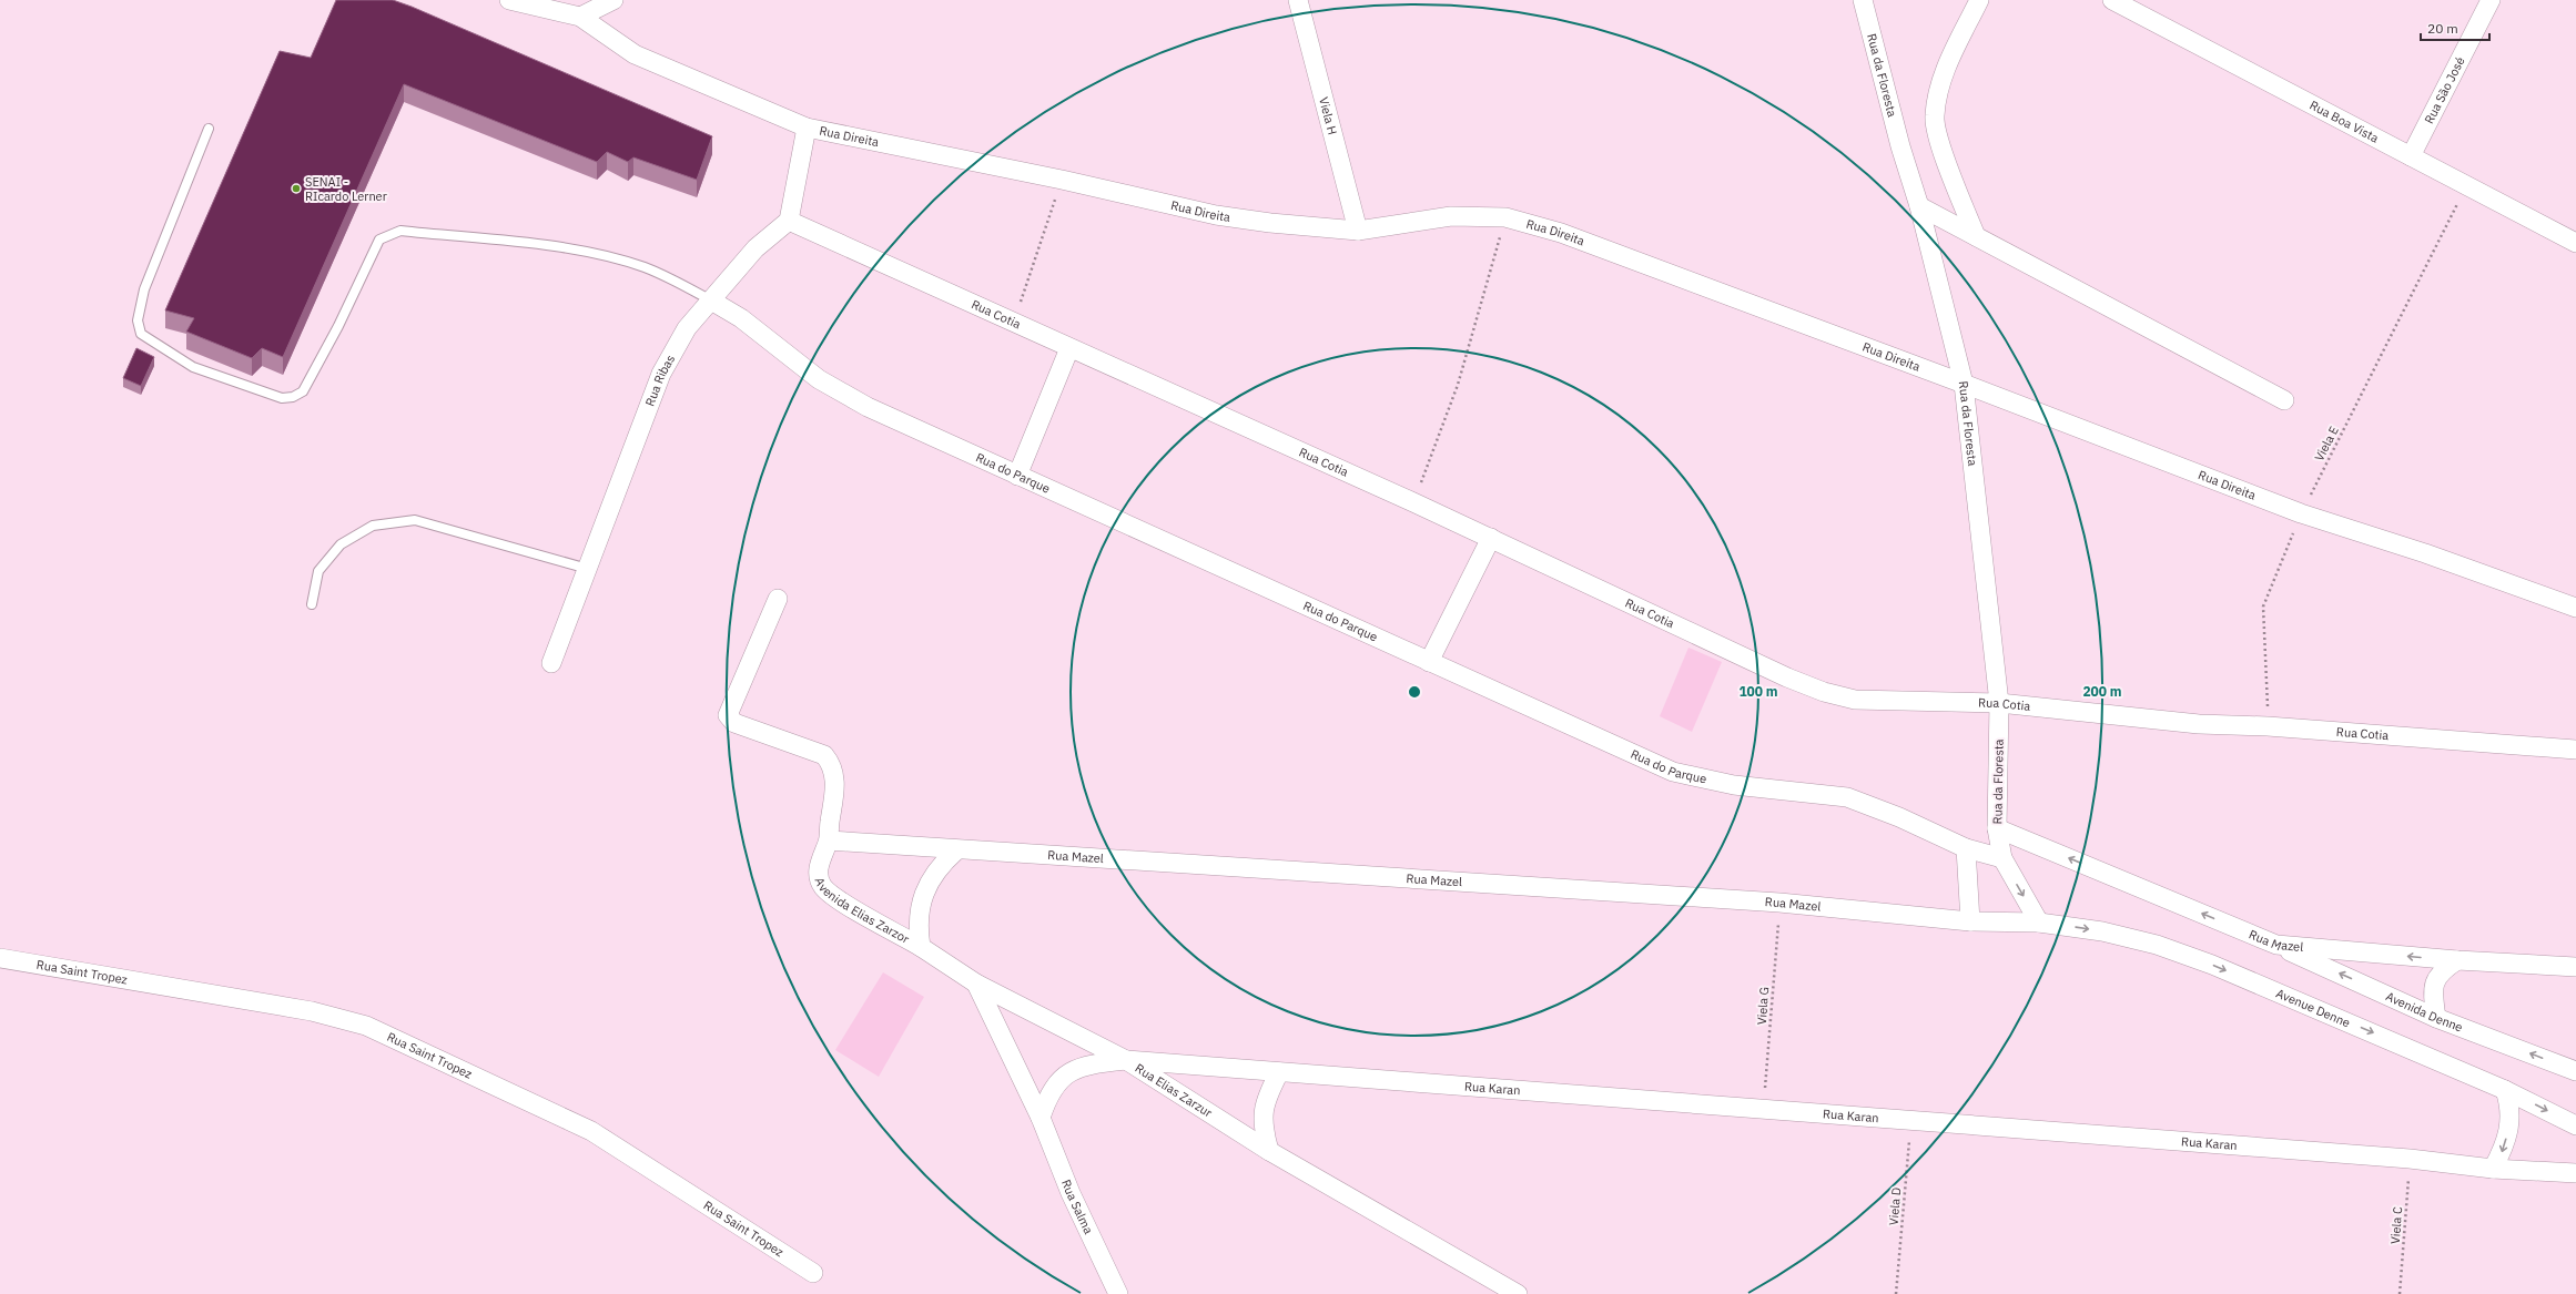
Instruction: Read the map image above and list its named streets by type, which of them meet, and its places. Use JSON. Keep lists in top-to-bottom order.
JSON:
{
  "streets": {
    "street": [
      "Rua da Floresta",
      "Rua São José",
      "Viela H",
      "Rua Boa Vista",
      "Rua Direita",
      "Rua Cotia",
      "Rua Ribas",
      "Rua do Parque",
      "Rua Mazel",
      "Avenida Elias Zarzor",
      "Rua Saint Tropez",
      "Avenue Denne",
      "Avenida Denne",
      "Rua Karan",
      "Rua Elias Zarzur",
      "Rua Salma"
    ],
    "path": [
      "Viela E",
      "Viela G",
      "Viela D",
      "Viela C"
    ]
  },
  "crossings": [
    ["Rua da Floresta", "Rua Direita"],
    ["Rua da Floresta", "Rua Cotia"],
    ["Rua da Floresta", "Rua do Parque"],
    ["Rua da Floresta", "Rua Mazel"],
    ["Rua da Floresta", "Avenue Denne"],
    ["Rua São José", "Rua Boa Vista"],
    ["Viela H", "Rua Direita"],
    ["Rua Boa Vista", "Viela E"],
    ["Rua Direita", "Viela E"],
    ["Rua Cotia", "Rua Ribas"],
    ["Rua Cotia", "Viela E"],
    ["Rua Ribas", "Rua do Parque"],
    ["Rua Mazel", "Avenida Elias Zarzor"],
    ["Rua Mazel", "Viela G"],
    ["Rua Mazel", "Avenue Denne"],
    ["Rua Mazel", "Avenida Denne"],
    ["Avenida Elias Zarzor", "Rua Elias Zarzur"],
    ["Viela G", "Rua Karan"],
    ["Rua Karan", "Rua Elias Zarzur"],
    ["Rua Karan", "Viela D"],
    ["Rua Karan", "Viela C"],
    ["Rua Elias Zarzur", "Rua Salma"]
  ],
  "one_way": ["Avenue Denne", "Avenida Denne"],
  "places": ["SENAI - RIcardo Lerner"],
  "scale_bar": "20 m",
  "rings": ["100 m", "200 m"]
}
